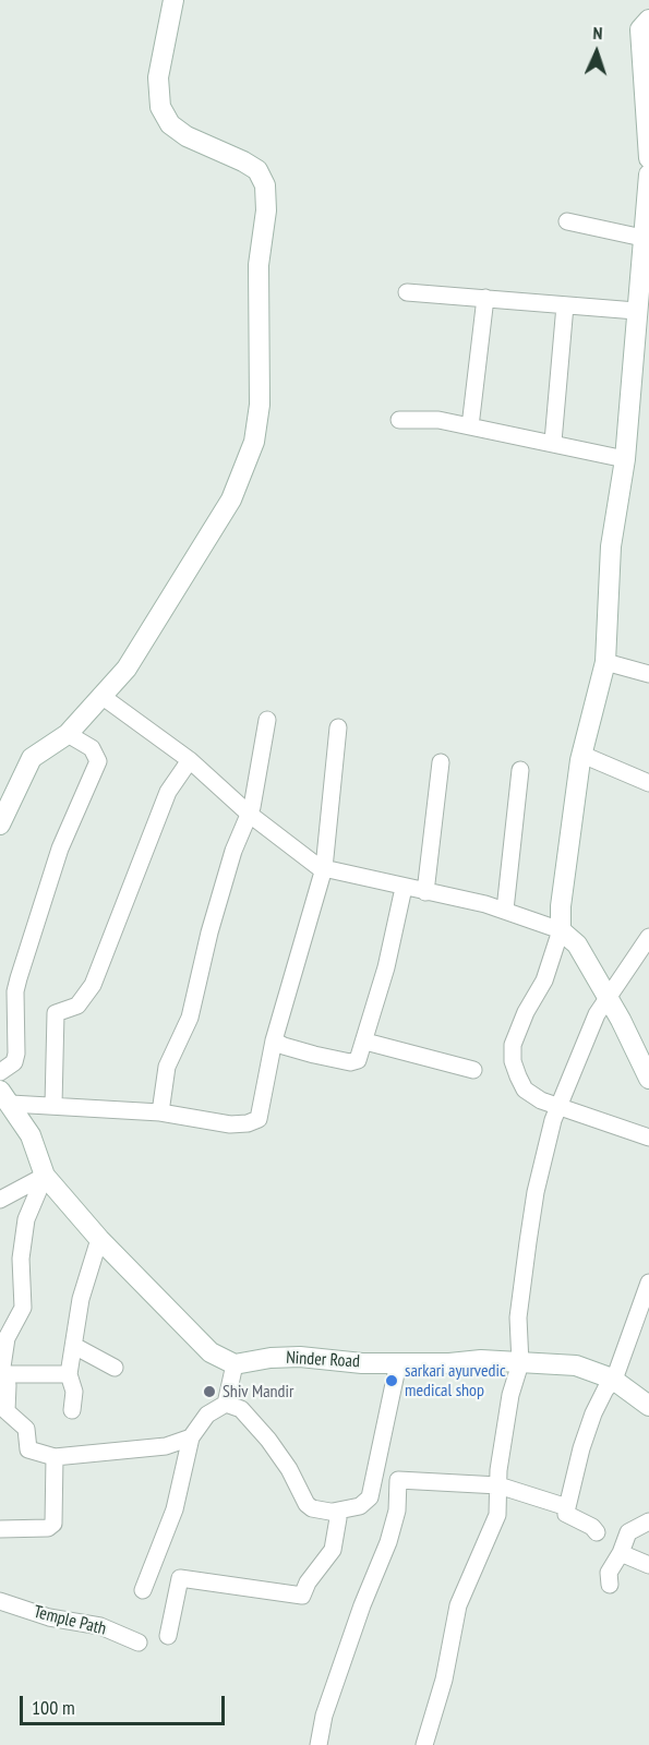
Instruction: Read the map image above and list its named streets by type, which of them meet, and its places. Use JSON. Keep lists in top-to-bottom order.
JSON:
{
  "streets": {
    "street": ["Ninder Road", "Temple Path"]
  },
  "places": ["sarkari ayurvedic medical shop", "Shiv Mandir"],
  "scale_bar": "100 m",
  "north": "top"
}
